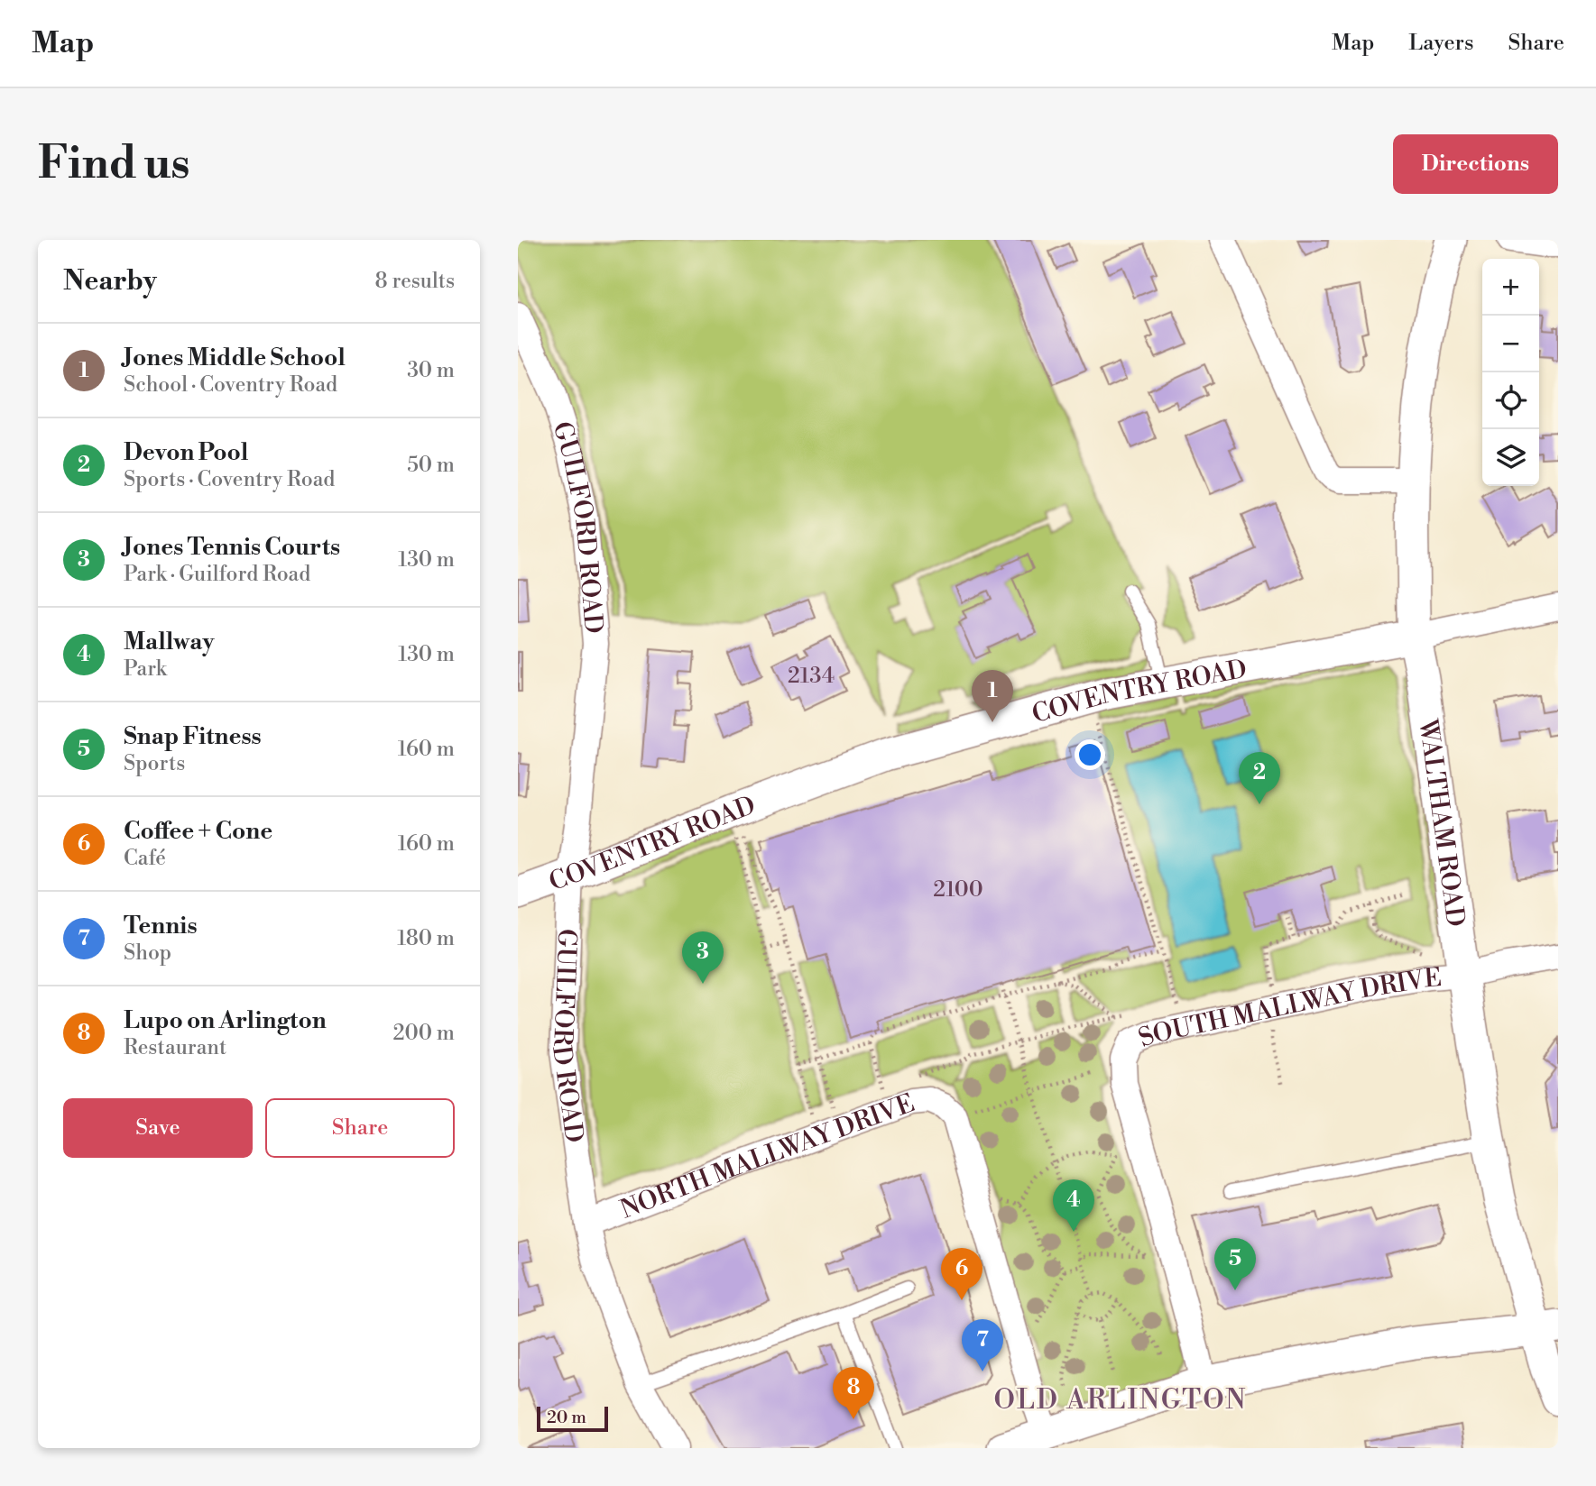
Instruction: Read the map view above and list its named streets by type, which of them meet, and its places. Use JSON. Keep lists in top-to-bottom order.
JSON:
{
  "streets": {
    "street": [
      "GUILFORD ROAD",
      "COVENTRY ROAD",
      "WALTHAM ROAD",
      "SOUTH MALLWAY DRIVE",
      "NORTH MALLWAY DRIVE"
    ]
  },
  "crossings": [
    ["GUILFORD ROAD", "COVENTRY ROAD"],
    ["GUILFORD ROAD", "NORTH MALLWAY DRIVE"],
    ["COVENTRY ROAD", "WALTHAM ROAD"],
    ["WALTHAM ROAD", "SOUTH MALLWAY DRIVE"]
  ],
  "districts": ["OLD ARLINGTON"],
  "house_numbers": ["2134", "2100"],
  "scale_bar": "20 m",
  "page": {
    "header": "Map",
    "nav": ["Map", "Layers", "Share"],
    "buttons": [
      "Directions",
      ["Save", "Share"]
    ],
    "title": "Find us",
    "heading": ["Nearby", "8 results"],
    "map_buttons": ["+", "−"],
    "list": [
      {
        "mark": "1",
        "name": "Jones Middle School",
        "note": "School · Coventry Road",
        "value": "30 m"
      },
      {
        "mark": "2",
        "name": "Devon Pool",
        "note": "Sports · Coventry Road",
        "value": "50 m"
      },
      {
        "mark": "3",
        "name": "Jones Tennis Courts",
        "note": "Park · Guilford Road",
        "value": "130 m"
      },
      {
        "mark": "4",
        "name": "Mallway",
        "note": "Park",
        "value": "130 m"
      },
      {
        "mark": "5",
        "name": "Snap Fitness",
        "note": "Sports",
        "value": "160 m"
      },
      {
        "mark": "6",
        "name": "Coffee + Cone",
        "note": "Café",
        "value": "160 m"
      },
      {
        "mark": "7",
        "name": "Tennis",
        "note": "Shop",
        "value": "180 m"
      },
      {
        "mark": "8",
        "name": "Lupo on Arlington",
        "note": "Restaurant",
        "value": "200 m"
      }
    ],
    "pins": [
      "1",
      "2",
      "3",
      "4",
      "5",
      "6",
      "7",
      "8"
    ],
    "scale": "20 m"
  }
}
